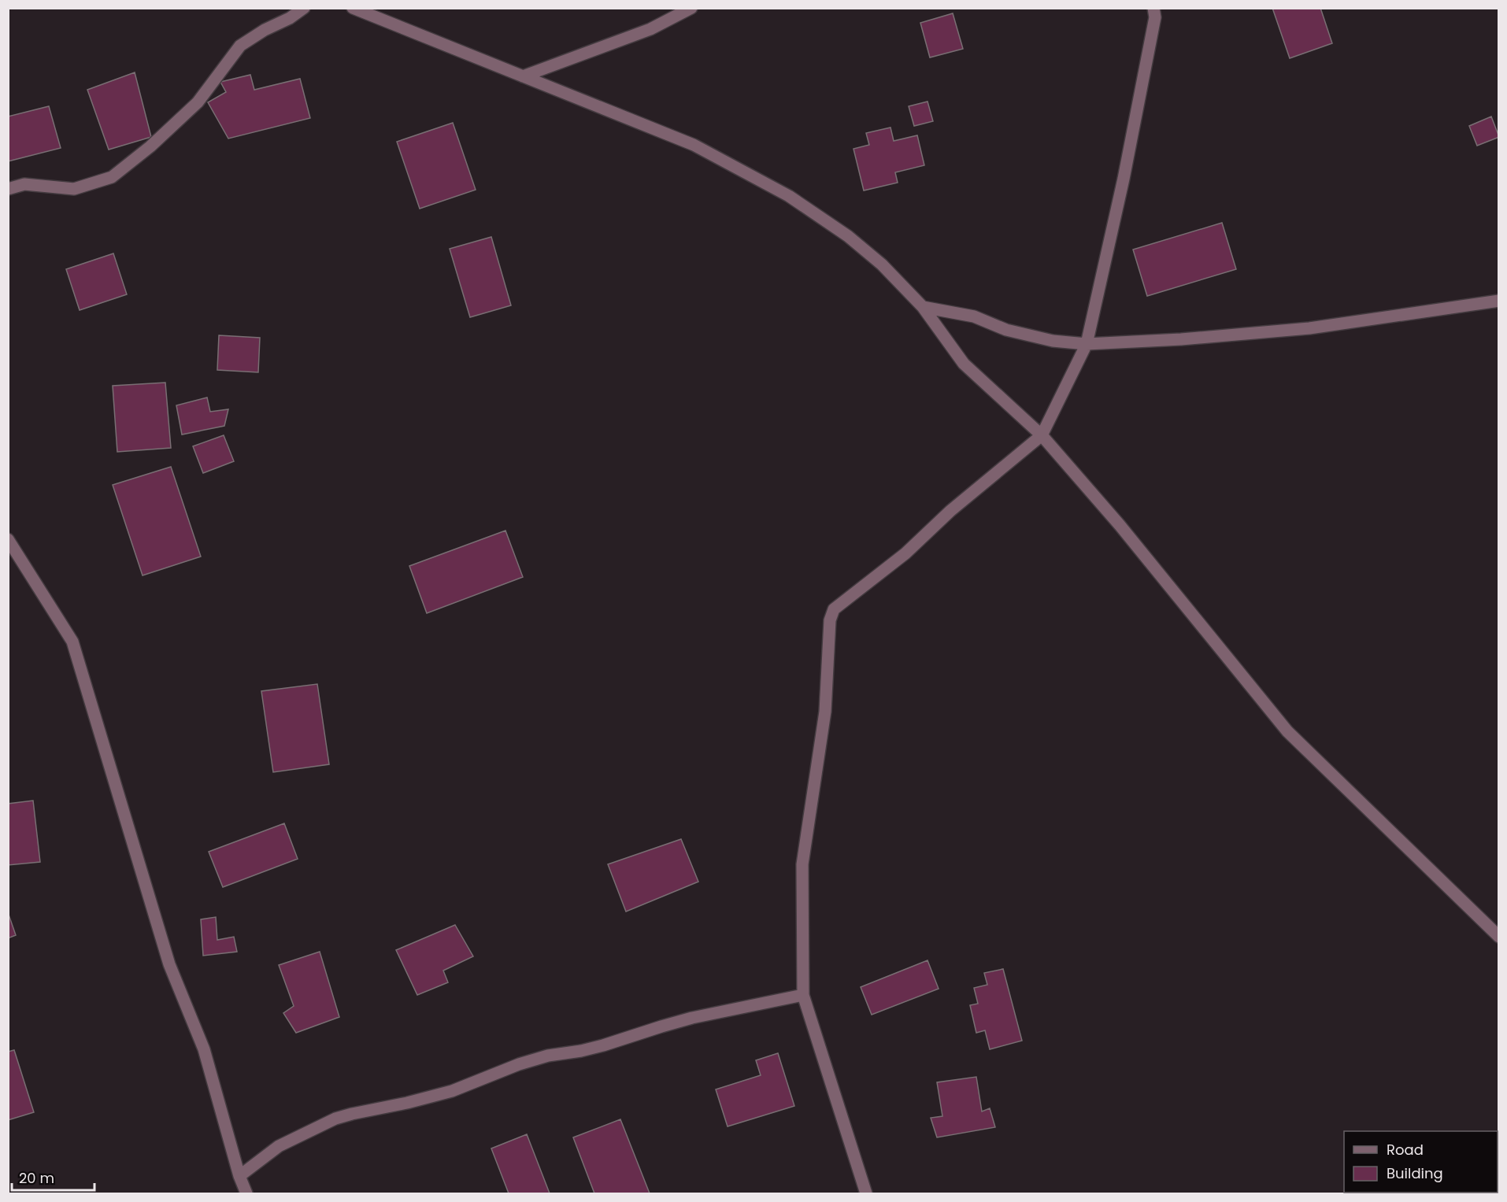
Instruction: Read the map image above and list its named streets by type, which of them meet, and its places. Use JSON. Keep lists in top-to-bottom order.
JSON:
{
  "legend": ["Road", "Building"],
  "scale_bar": "20 m"
}
